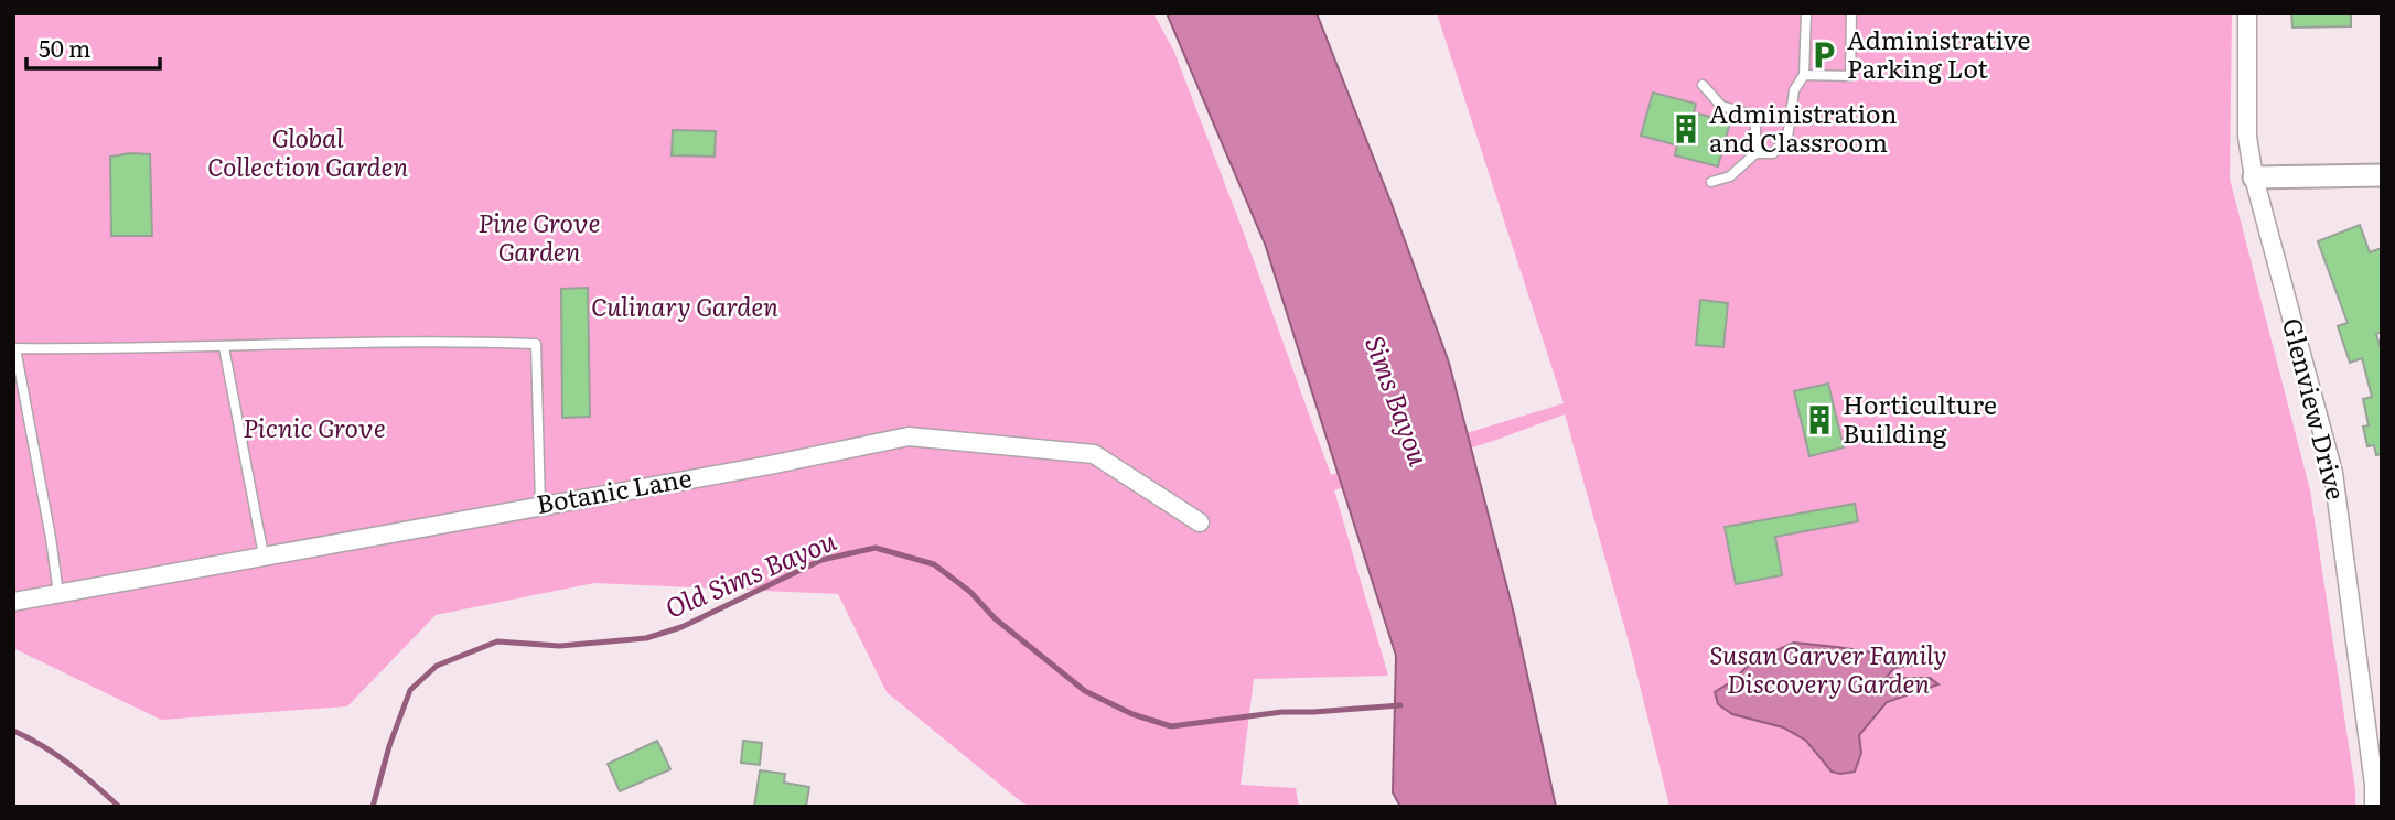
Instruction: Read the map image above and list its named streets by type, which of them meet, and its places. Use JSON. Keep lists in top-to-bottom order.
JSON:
{
  "streets": {
    "street": ["Glenview Drive", "Botanic Lane"]
  },
  "water": ["Sims Bayou", "Old Sims Bayou"],
  "parks": [
    "Global Collection Garden",
    "Pine Grove Garden",
    "Culinary Garden",
    "Picnic Grove",
    "Susan Garver Family Discovery Garden"
  ],
  "places": {
    "parking": ["Administrative Parking Lot"],
    "building": ["Administration and Classroom", "Horticulture Building"]
  },
  "scale_bar": "50 m"
}
